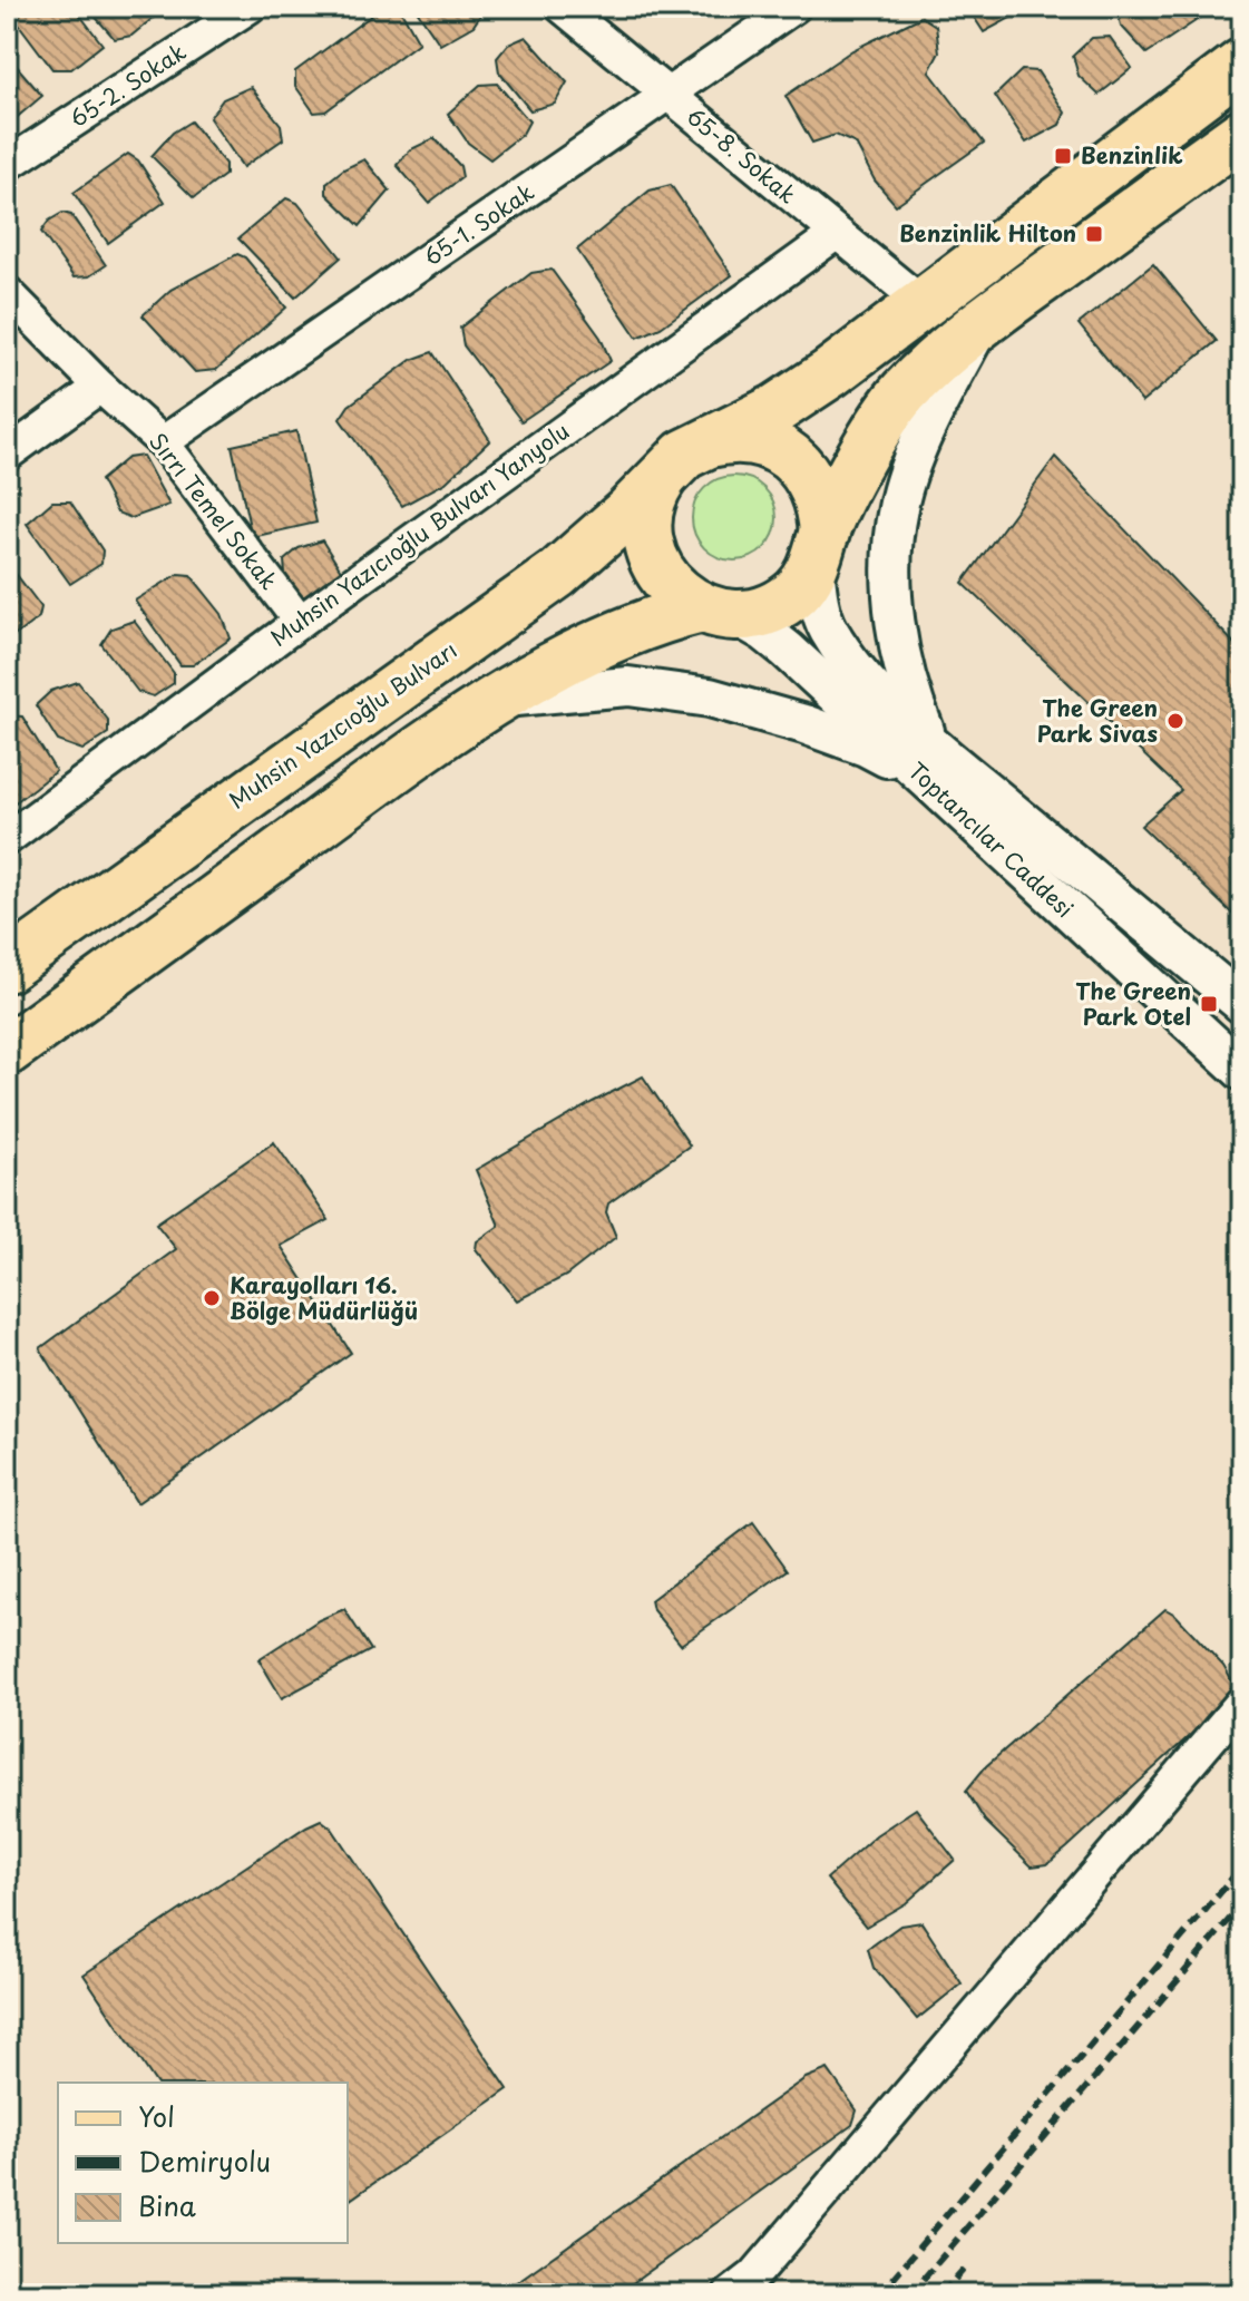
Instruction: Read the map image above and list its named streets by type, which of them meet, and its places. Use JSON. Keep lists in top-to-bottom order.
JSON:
{
  "streets": {
    "main road": ["Muhsin Yazıcıoğlu Bulvarı"],
    "street": [
      "65-2. Sokak",
      "65-8. Sokak",
      "65-1. Sokak",
      "Sırrı Temel Sokak",
      "Muhsin Yazıcıoğlu Bulvarı Yanyolu",
      "Toptancılar Caddesi"
    ]
  },
  "crossings": [
    ["65-8. Sokak", "65-1. Sokak"],
    ["65-8. Sokak", "Muhsin Yazıcıoğlu Bulvarı Yanyolu"],
    ["65-8. Sokak", "Muhsin Yazıcıoğlu Bulvarı"],
    ["65-1. Sokak", "Sırrı Temel Sokak"],
    ["Sırrı Temel Sokak", "Muhsin Yazıcıoğlu Bulvarı Yanyolu"],
    ["Muhsin Yazıcıoğlu Bulvarı", "Toptancılar Caddesi"]
  ],
  "places": {
    "transit": ["Benzinlik", "Benzinlik Hilton", "The Green Park Otel"],
    "other": ["The Green Park Sivas", "Karayolları 16. Bölge Müdürlüğü"]
  },
  "legend": ["Yol", "Demiryolu", "Bina"]
}
